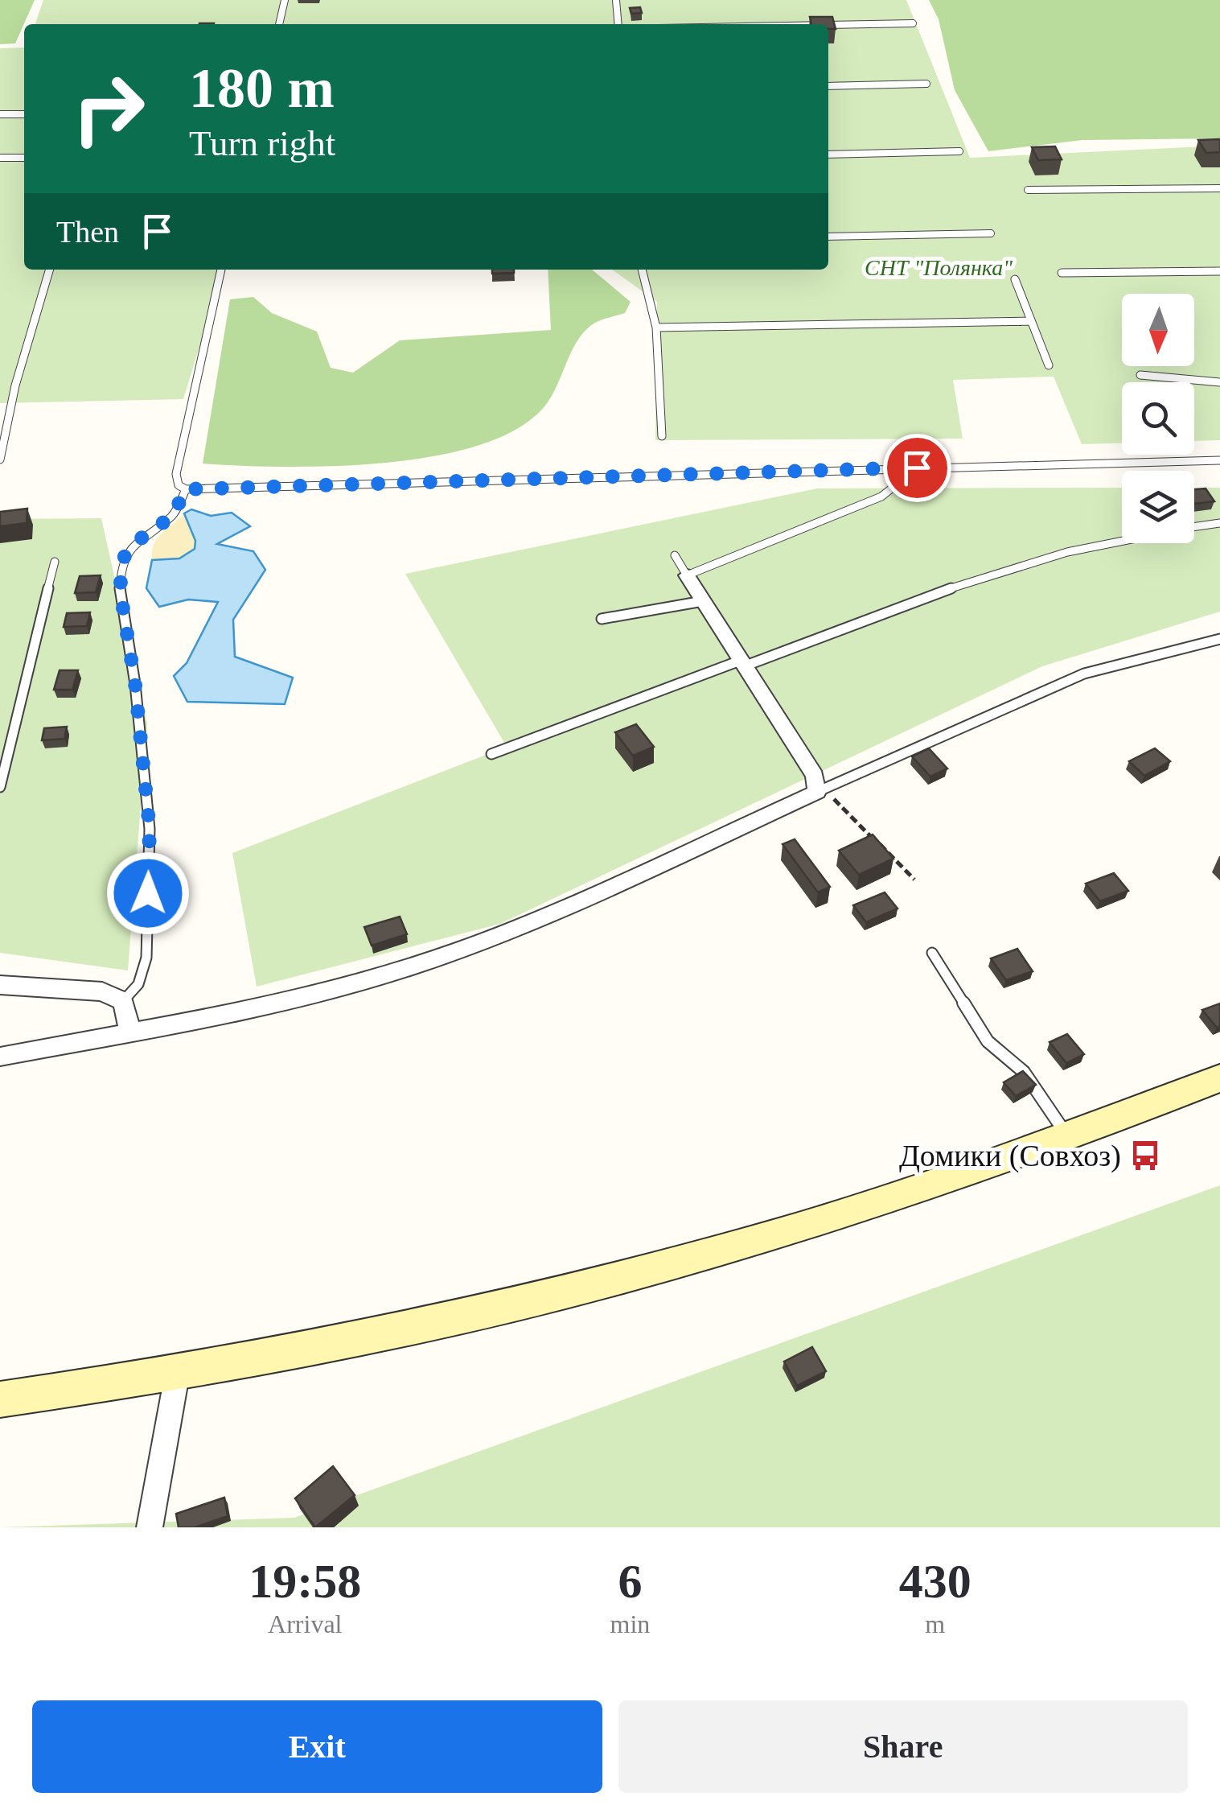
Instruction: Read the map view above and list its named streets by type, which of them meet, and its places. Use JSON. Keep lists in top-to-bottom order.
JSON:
{
  "parks": ["СНТ \"Полянка\""],
  "places": {
    "bus stop": ["Домики (Совхоз)"]
  },
  "north": "bottom",
  "page": {
    "turn": ["180 m", "Turn right"],
    "then": "Then",
    "eta": [
      "19:58",
      "Arrival",
      "6",
      "min",
      "430",
      "m"
    ],
    "buttons": ["Exit", "Share"]
  }
}
